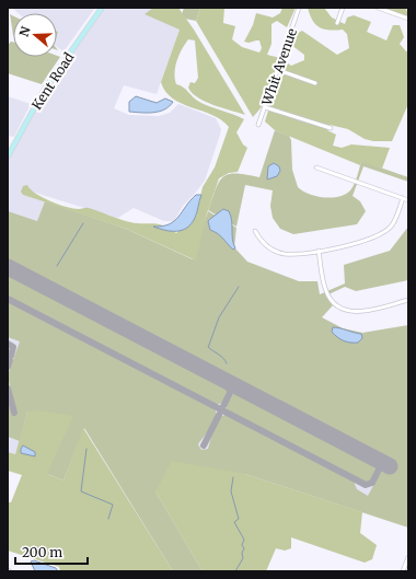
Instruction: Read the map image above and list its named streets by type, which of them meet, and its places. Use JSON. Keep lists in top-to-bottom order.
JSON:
{
  "streets": {
    "main road": ["Kent Road"],
    "street": ["Whit Avenue"]
  },
  "scale_bar": "200 m",
  "north": "left"
}
